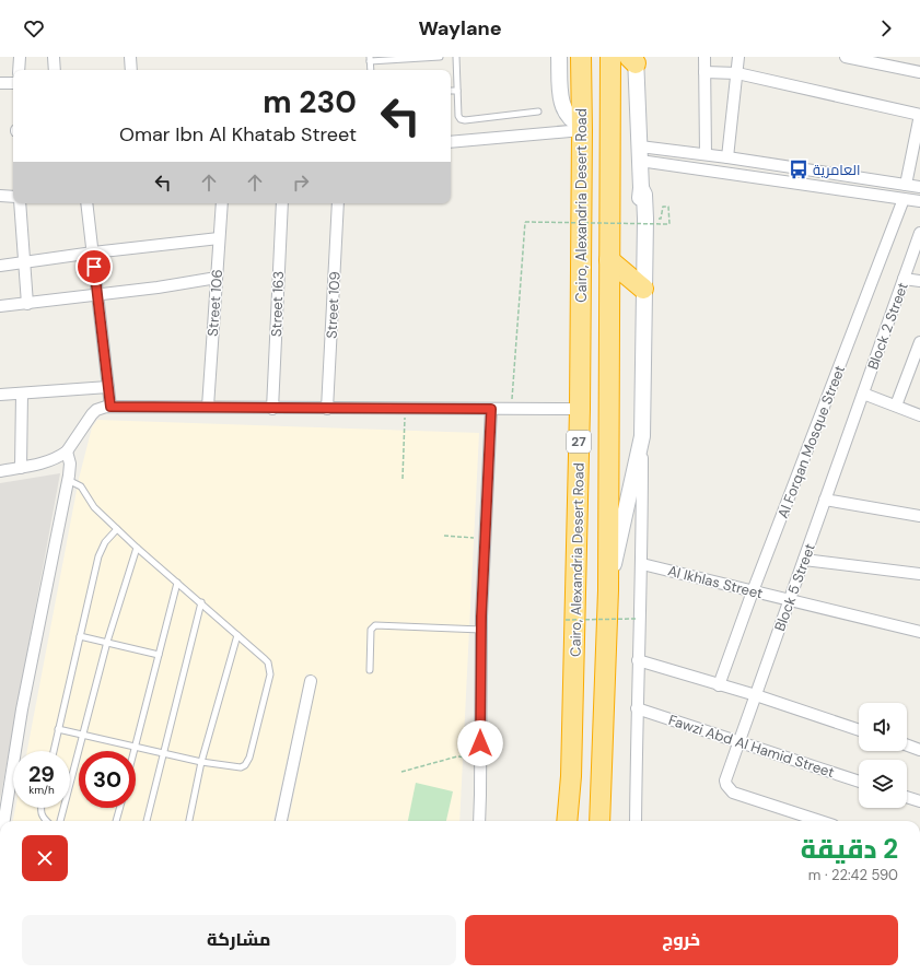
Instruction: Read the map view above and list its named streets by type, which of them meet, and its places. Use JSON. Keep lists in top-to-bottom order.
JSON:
{
  "streets": {
    "highway": ["Cairo, Alexandria Desert Road", "27"],
    "street": [
      "Street 106",
      "Street 163",
      "Street 109",
      "Block 2 Street",
      "Al Forqan Mosque Street",
      "Al Ikhlas Street",
      "Block 5 Street",
      "Fawzi Abd Al Hamid Street"
    ]
  },
  "crossings": [
    ["Block 2 Street", "Block 5 Street"],
    ["Al Forqan Mosque Street", "Al Ikhlas Street"],
    ["Al Ikhlas Street", "Block 5 Street"],
    ["Block 5 Street", "Fawzi Abd Al Hamid Street"]
  ],
  "places": {
    "bus stop": ["العامرية"]
  },
  "page": {
    "header": "Waylane",
    "turn": ["230 m", "Omar Ibn Al Khatab Street"],
    "speed": "29 km/h",
    "limit": "30",
    "heading": ["2 دقيقة", "590 m · 22:42"],
    "buttons": ["خروج", "مشاركة"]
  }
}
